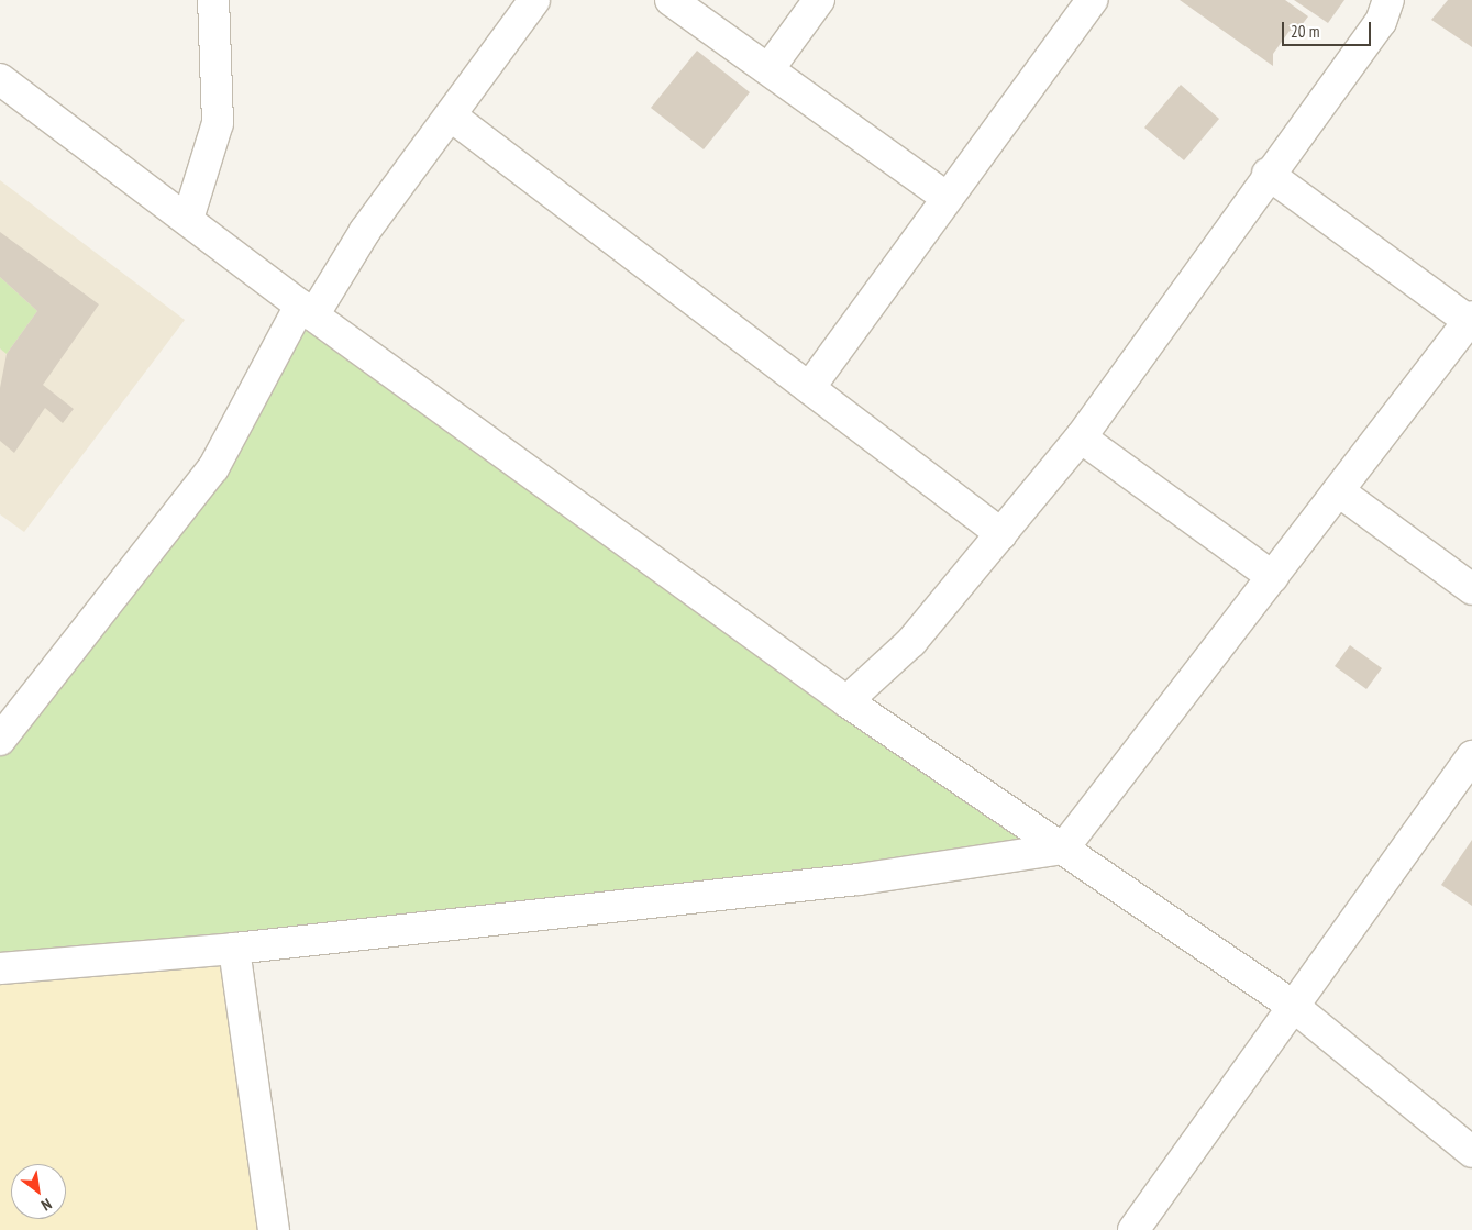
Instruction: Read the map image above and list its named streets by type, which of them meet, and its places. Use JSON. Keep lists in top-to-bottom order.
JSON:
{
  "scale_bar": "20 m",
  "north": "bottom right"
}
